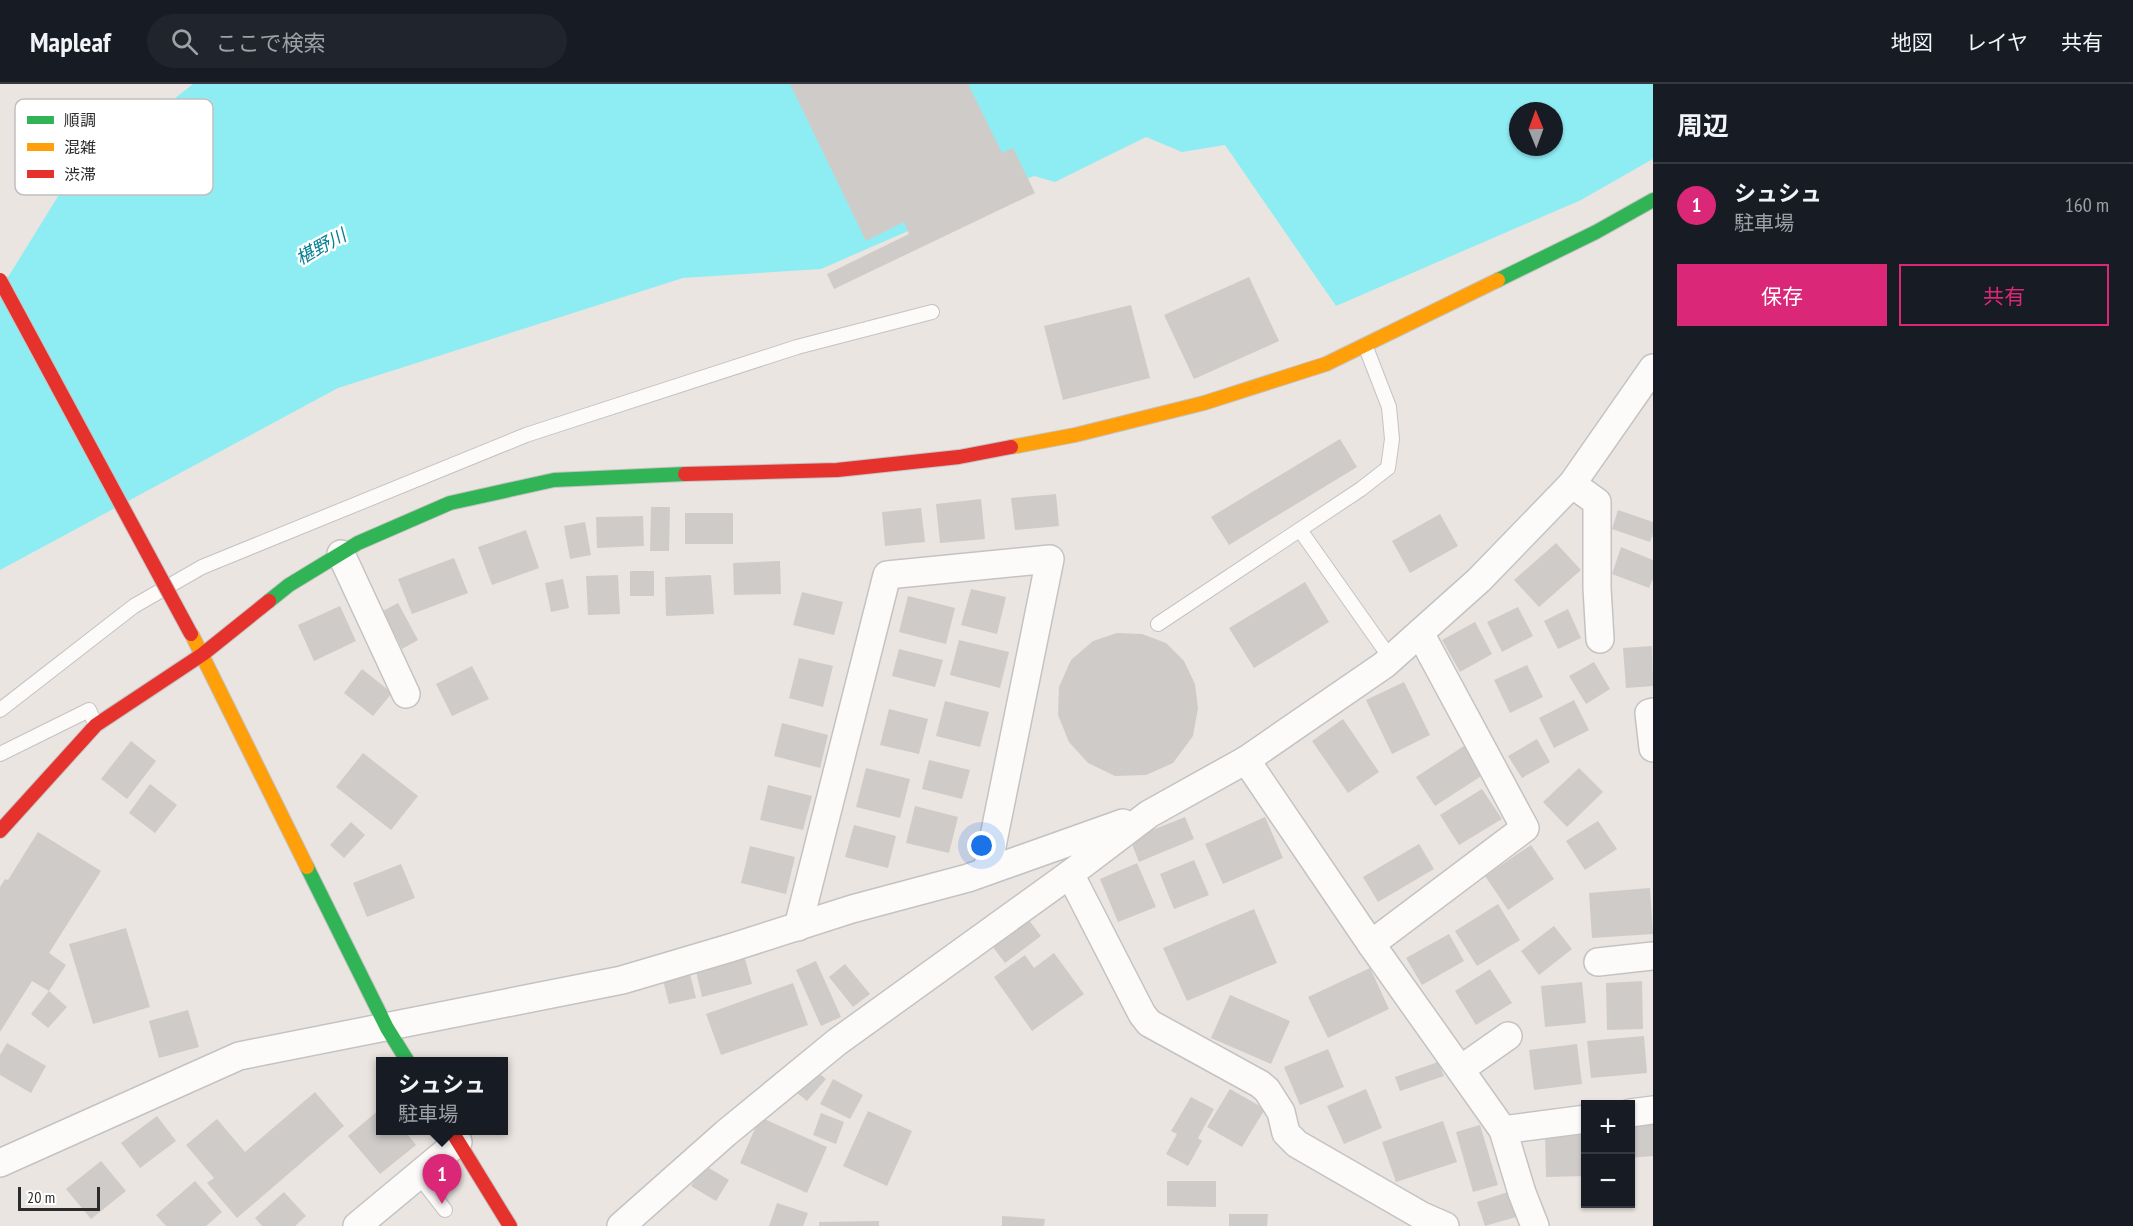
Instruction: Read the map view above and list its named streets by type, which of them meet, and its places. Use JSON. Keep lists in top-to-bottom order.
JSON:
{
  "water": ["椹野川"],
  "legend": ["順調", "混雑", "渋滞"],
  "scale_bar": "20 m",
  "north": "top",
  "page": {
    "header": "Mapleaf",
    "search": "ここで検索",
    "nav": ["地図", "レイヤ", "共有"],
    "heading": "周辺",
    "list": [
      {
        "mark": "1",
        "name": "シュシュ",
        "note": "駐車場",
        "value": "160 m"
      }
    ],
    "buttons": ["保存", "共有"],
    "popup": ["シュシュ", "駐車場"],
    "map_buttons": ["+", "−"],
    "pins": "1",
    "scale": "20 m"
  }
}
